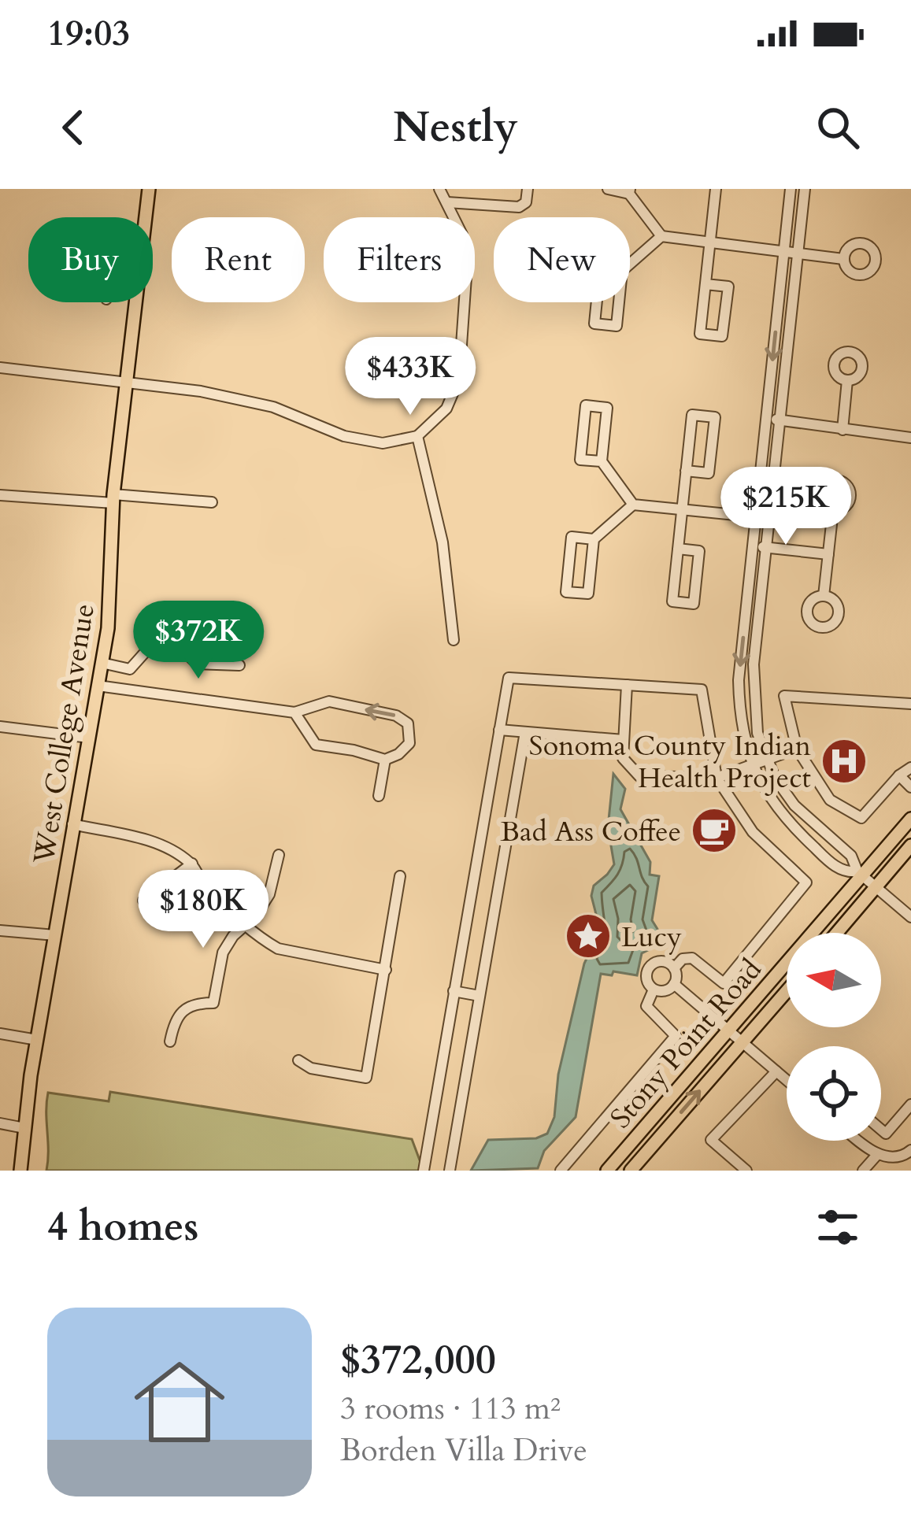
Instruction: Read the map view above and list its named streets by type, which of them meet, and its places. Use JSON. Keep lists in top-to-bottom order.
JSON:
{
  "streets": {
    "main road": ["West College Avenue", "Stony Point Road"]
  },
  "places": {
    "hospital": ["Sonoma County Indian Health Project"],
    "cafe": ["Bad Ass Coffee"],
    "place": ["Lucy"]
  },
  "north": "left",
  "page": {
    "status": "19:03",
    "header": "Nestly",
    "chip": [
      "Buy",
      "Rent",
      "Filters",
      "New"
    ],
    "price": [
      "$433K",
      "$215K",
      "$372K",
      "$180K"
    ],
    "heading": "4 homes",
    "list": [
      {
        "name": "$372,000",
        "note": "3 rooms · 113 m² · Borden Villa Drive"
      }
    ]
  }
}
